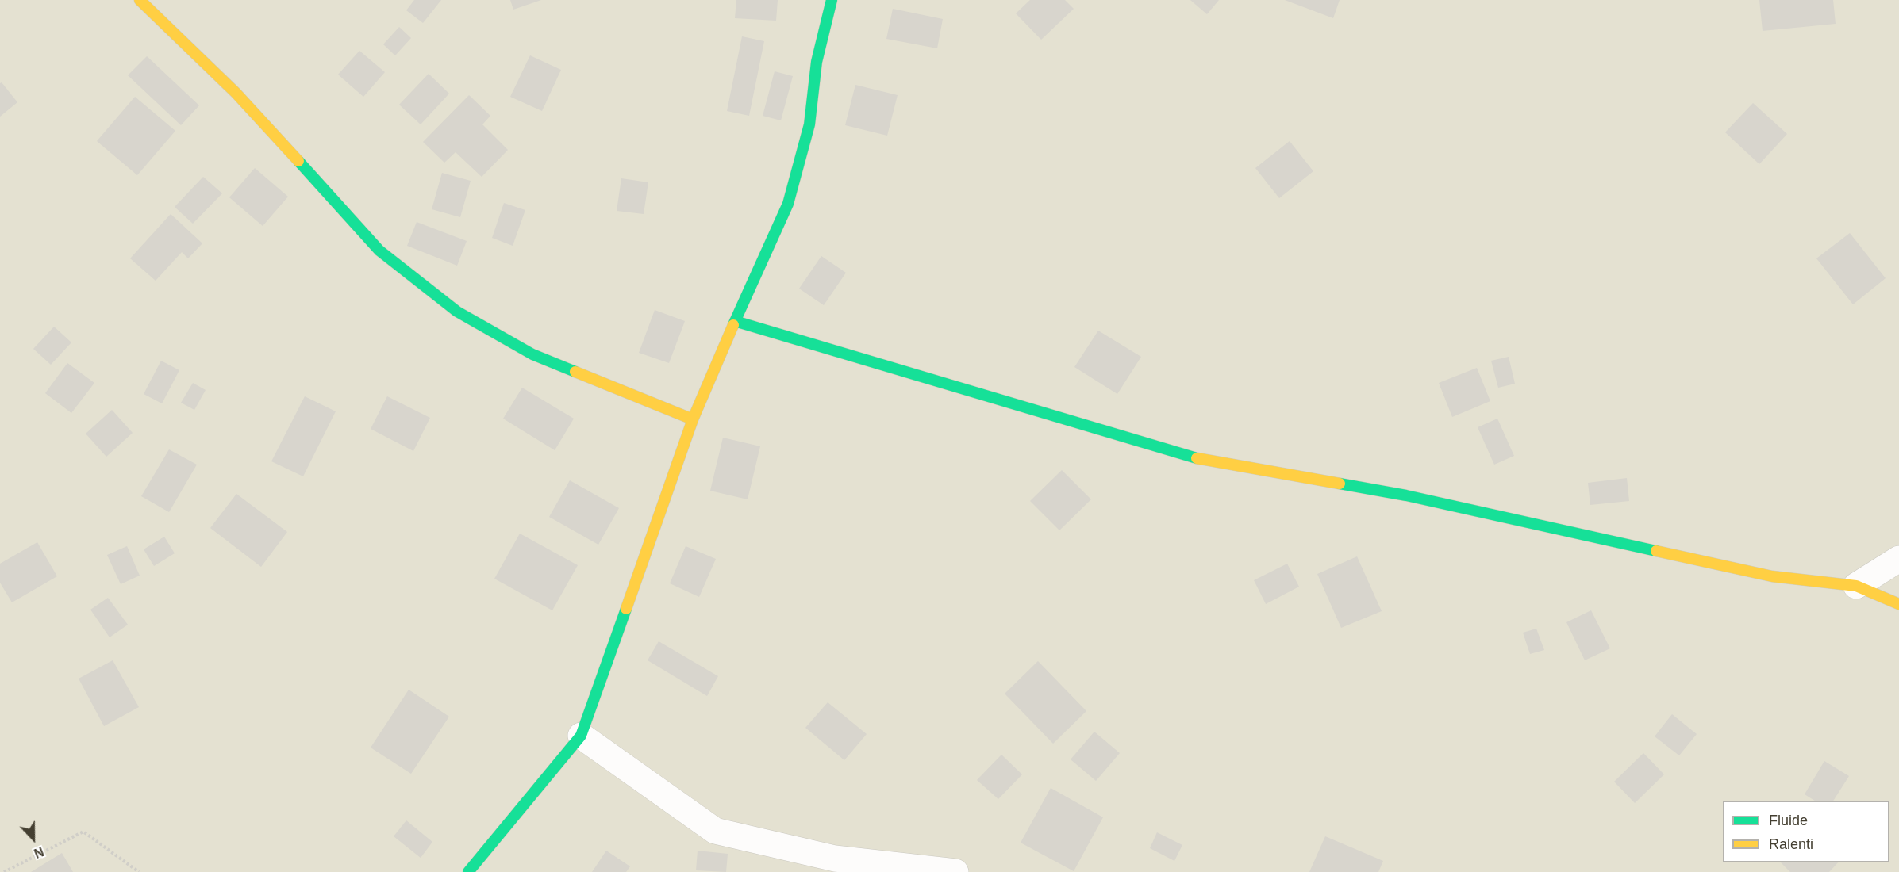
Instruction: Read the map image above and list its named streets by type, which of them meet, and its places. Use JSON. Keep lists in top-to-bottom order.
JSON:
{
  "legend": ["Fluide", "Ralenti"],
  "north": "bottom"
}
